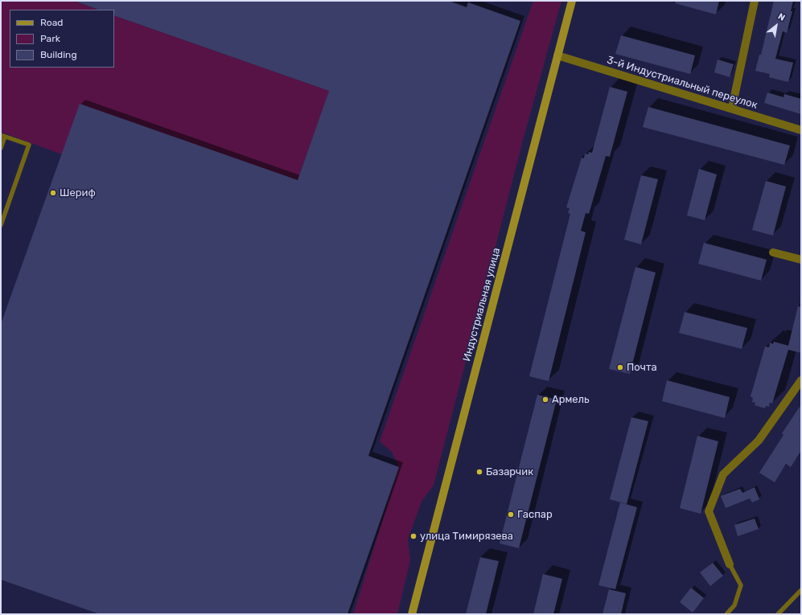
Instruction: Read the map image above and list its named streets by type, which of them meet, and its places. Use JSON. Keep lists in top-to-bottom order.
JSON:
{
  "streets": {
    "street": ["3-й Индустриальный переулок", "Индустриальная улица"]
  },
  "crossings": [
    ["3-й Индустриальный переулок", "Индустриальная улица"]
  ],
  "places": [
    "Шериф",
    "Почта",
    "Армель",
    "Базарчик",
    "Гаспар",
    "улица Тимирязева"
  ],
  "legend": ["Road", "Park", "Building"],
  "north": "top right"
}
